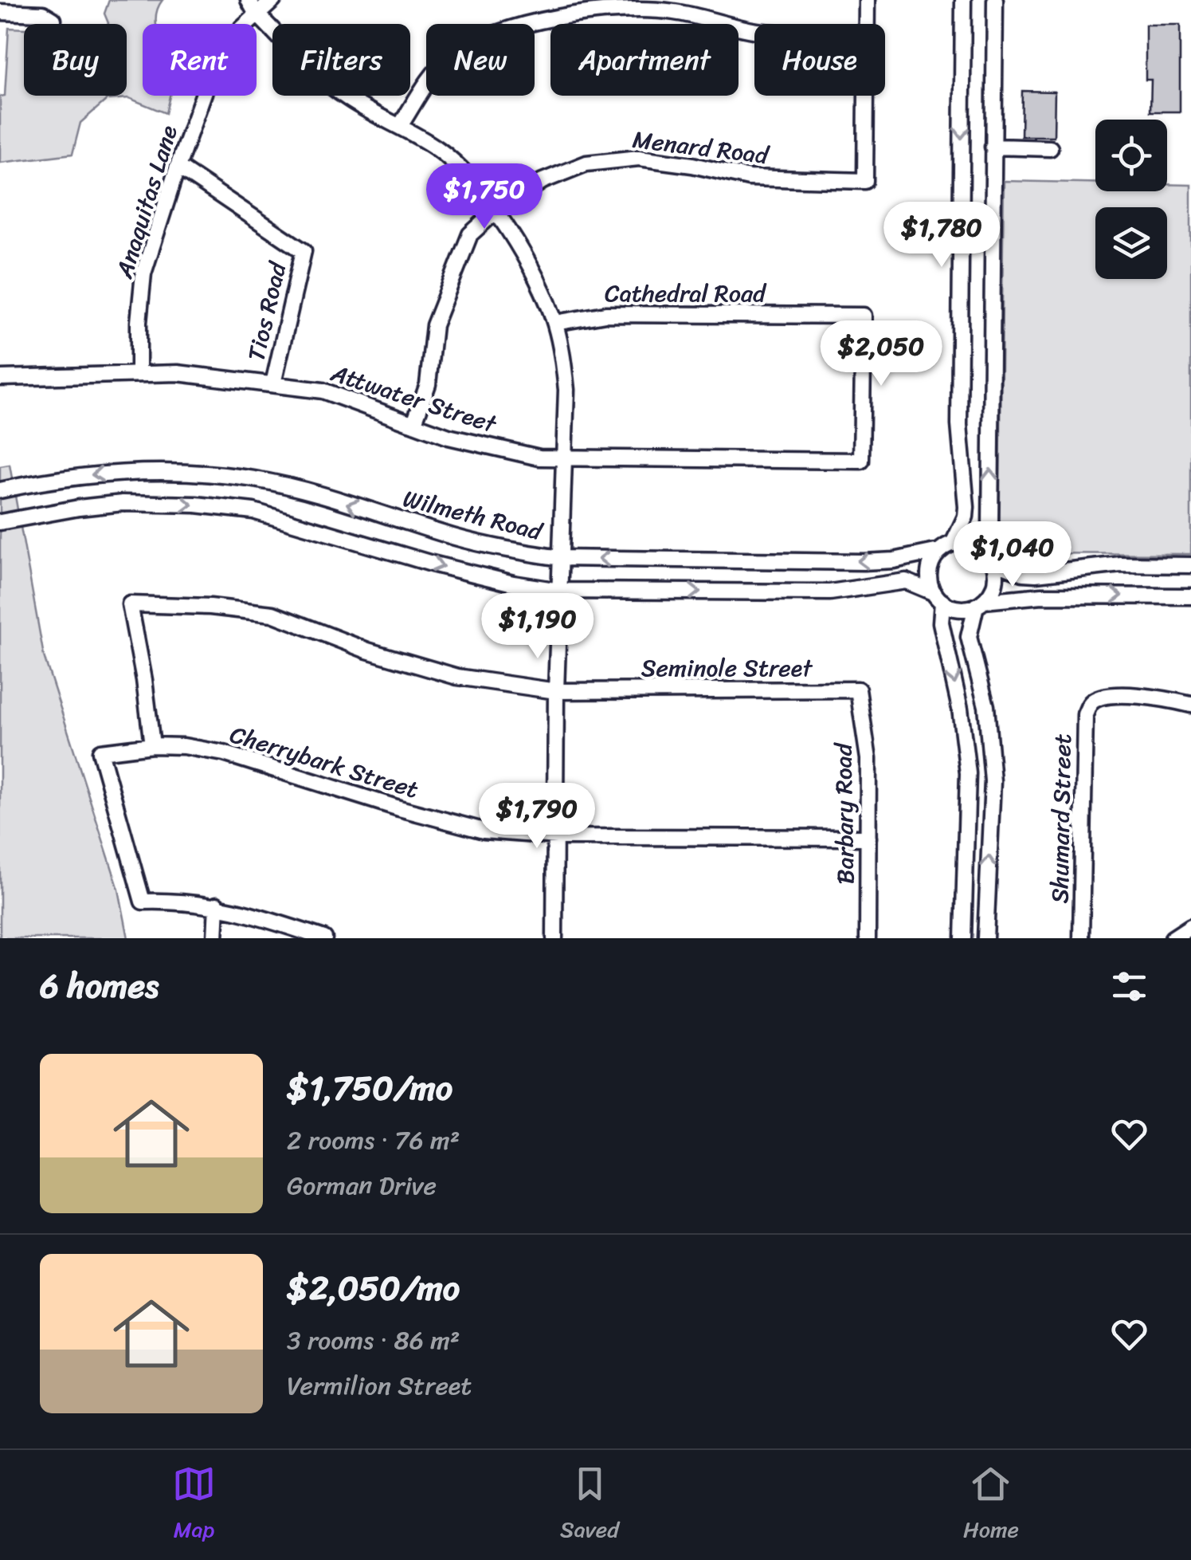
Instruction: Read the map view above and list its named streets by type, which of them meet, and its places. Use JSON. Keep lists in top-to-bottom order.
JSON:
{
  "streets": {
    "street": [
      "Menard Road",
      "Anaquitas Lane",
      "Cathedral Road",
      "Tios Road",
      "Attwater Street",
      "Wilmeth Road",
      "Seminole Street",
      "Cherrybark Street",
      "Barbary Road",
      "Shumard Street"
    ]
  },
  "crossings": [
    ["Menard Road", "Attwater Street"],
    ["Anaquitas Lane", "Tios Road"],
    ["Anaquitas Lane", "Attwater Street"],
    ["Cathedral Road", "Attwater Street"],
    ["Tios Road", "Attwater Street"],
    ["Seminole Street", "Cherrybark Street"],
    ["Seminole Street", "Barbary Road"],
    ["Cherrybark Street", "Barbary Road"]
  ],
  "page": {
    "chip": [
      "Buy",
      "Rent",
      "Filters",
      "New",
      "Apartment",
      "House"
    ],
    "price": [
      "$1,750",
      "$1,780",
      "$2,050",
      "$1,040",
      "$1,190",
      "$1,790"
    ],
    "heading": "6 homes",
    "list": [
      {
        "name": "$1,750/mo",
        "note": "2 rooms · 76 m² · Gorman Drive"
      },
      {
        "name": "$2,050/mo",
        "note": "3 rooms · 86 m² · Vermilion Street"
      }
    ],
    "tabs": ["Map", "Saved", "Home"]
  }
}
